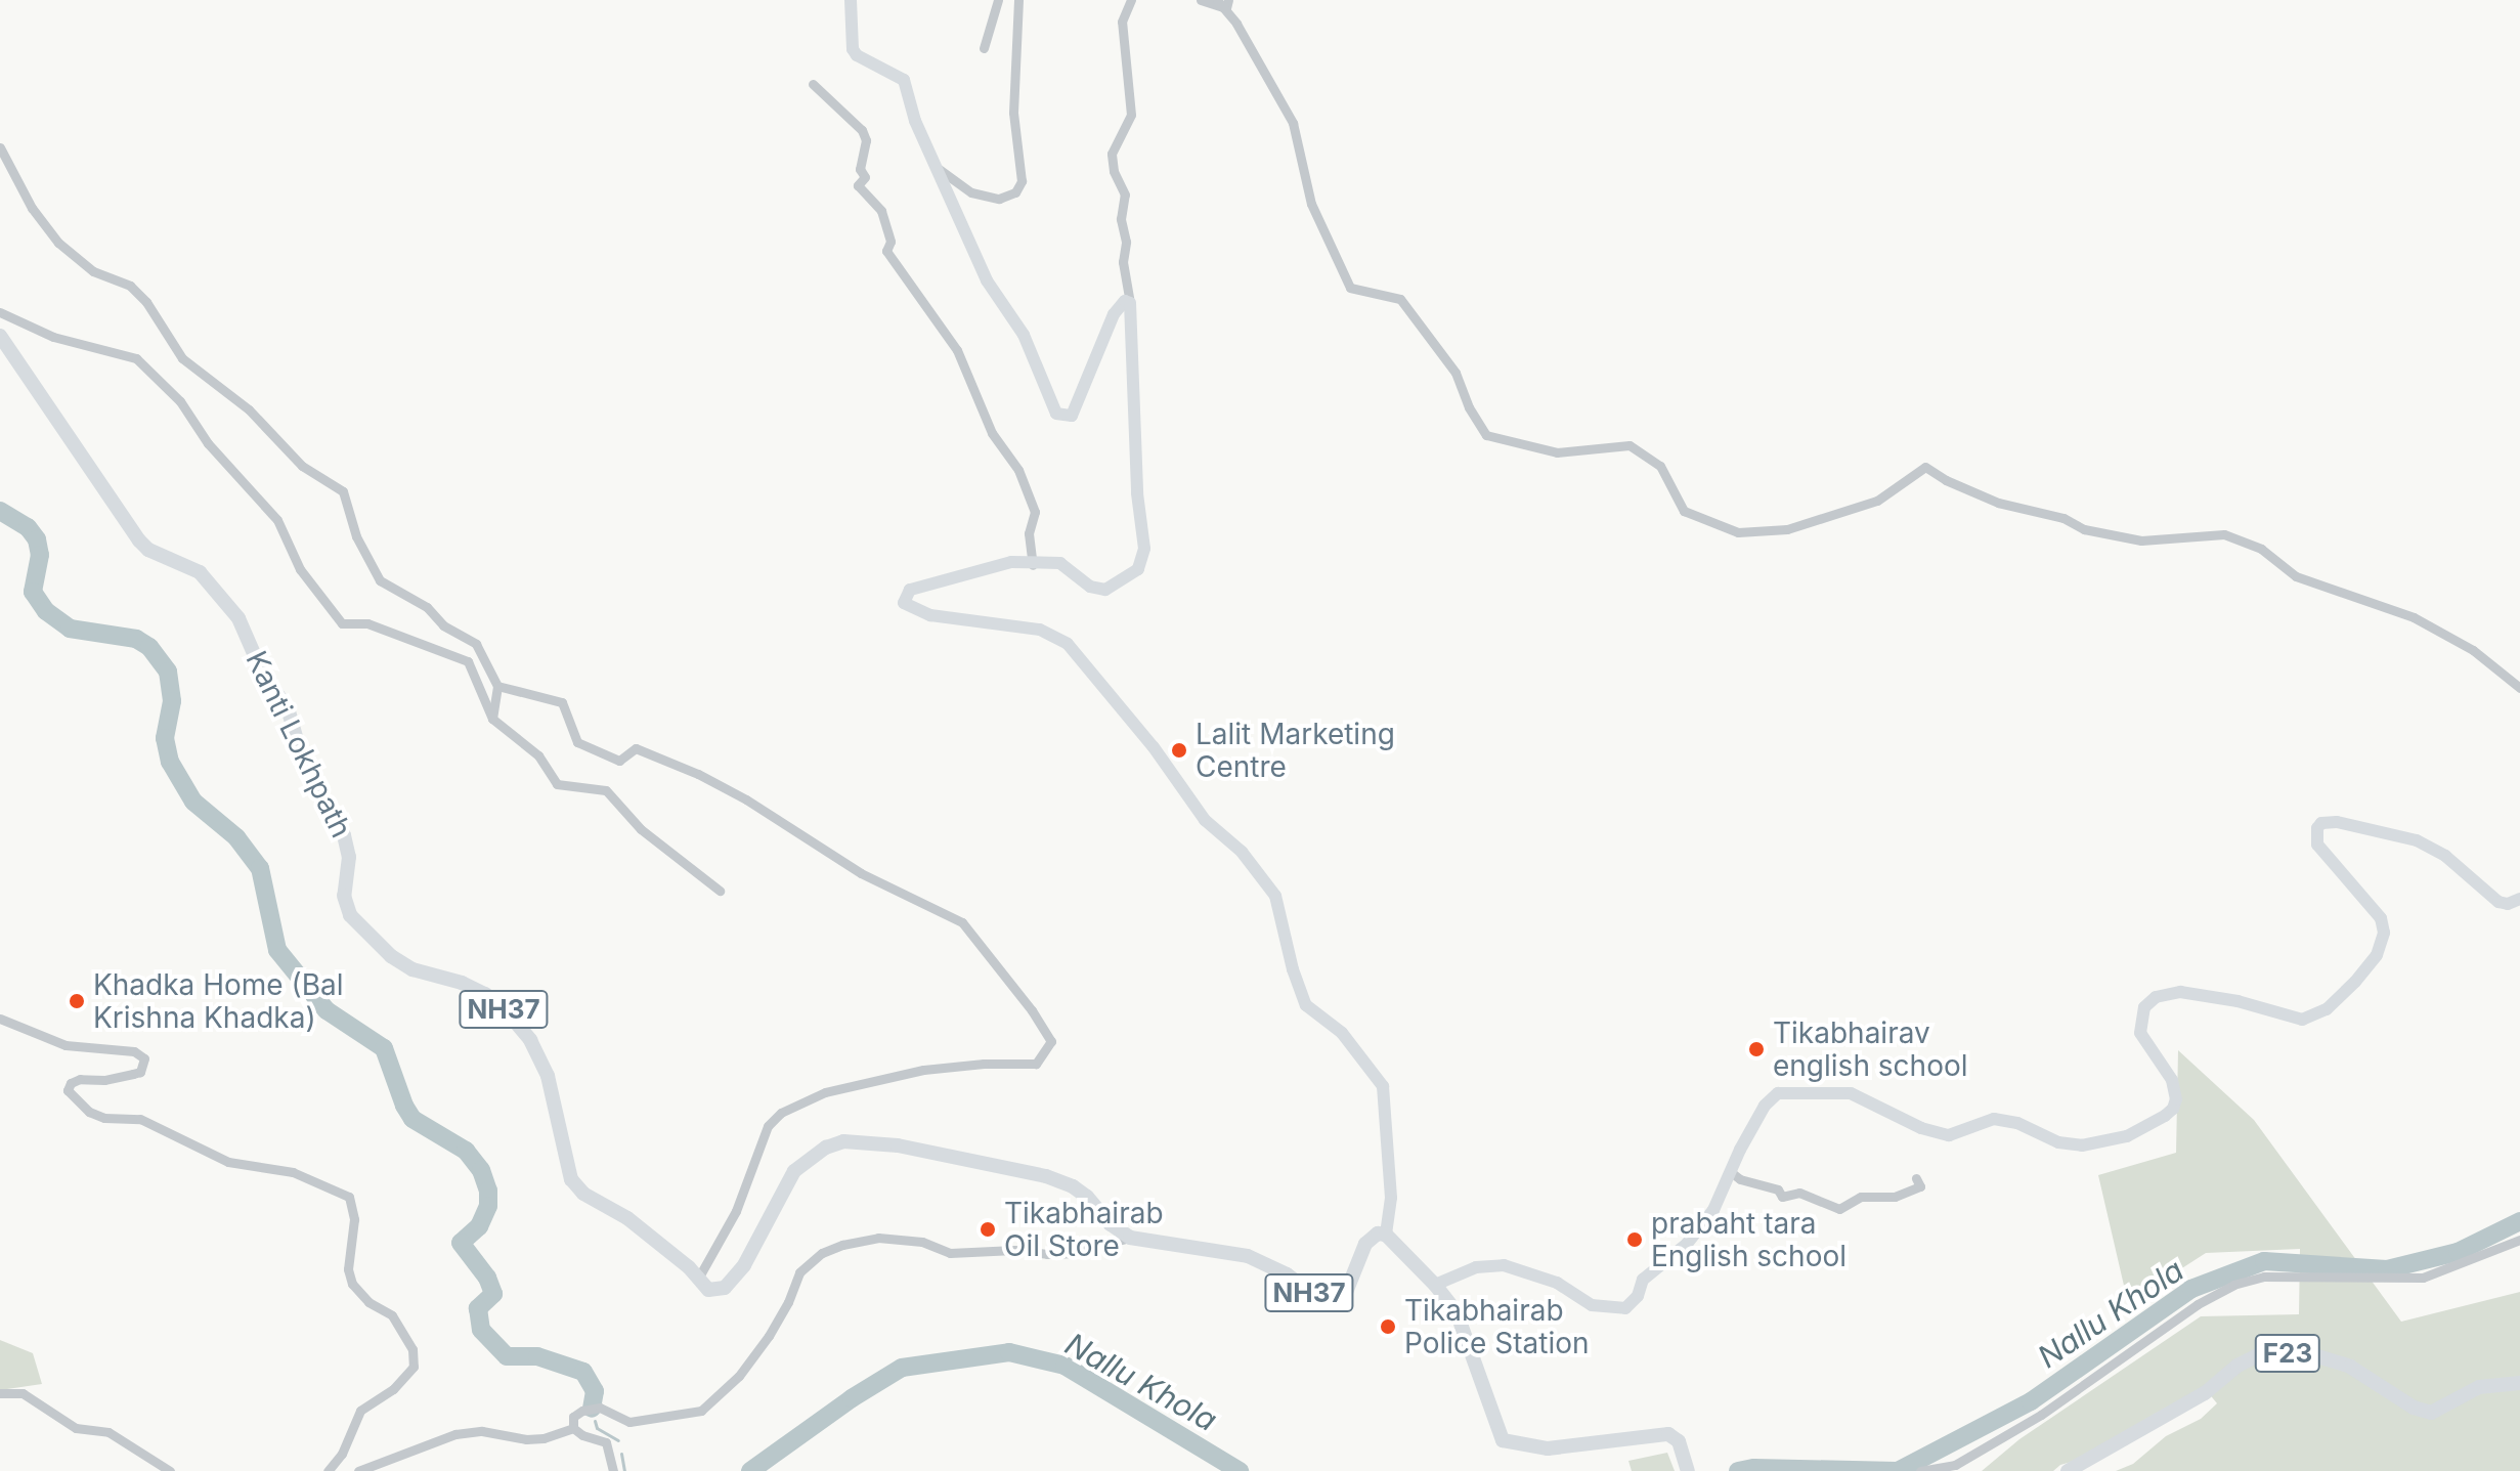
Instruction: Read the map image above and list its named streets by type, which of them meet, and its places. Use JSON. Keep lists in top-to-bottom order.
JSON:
{
  "streets": {
    "main road": ["Kanti Lokhpath", "NH37", "F23"]
  },
  "water": ["Nallu Khola"],
  "places": [
    "Lalit Marketing Centre",
    "Khadka Home (Bal Krishna Khadka)",
    "Tikabhairav english school",
    "Tikabhairab Oil Store",
    "prabaht tara English school",
    "Tikabhairab Police Station"
  ]
}
